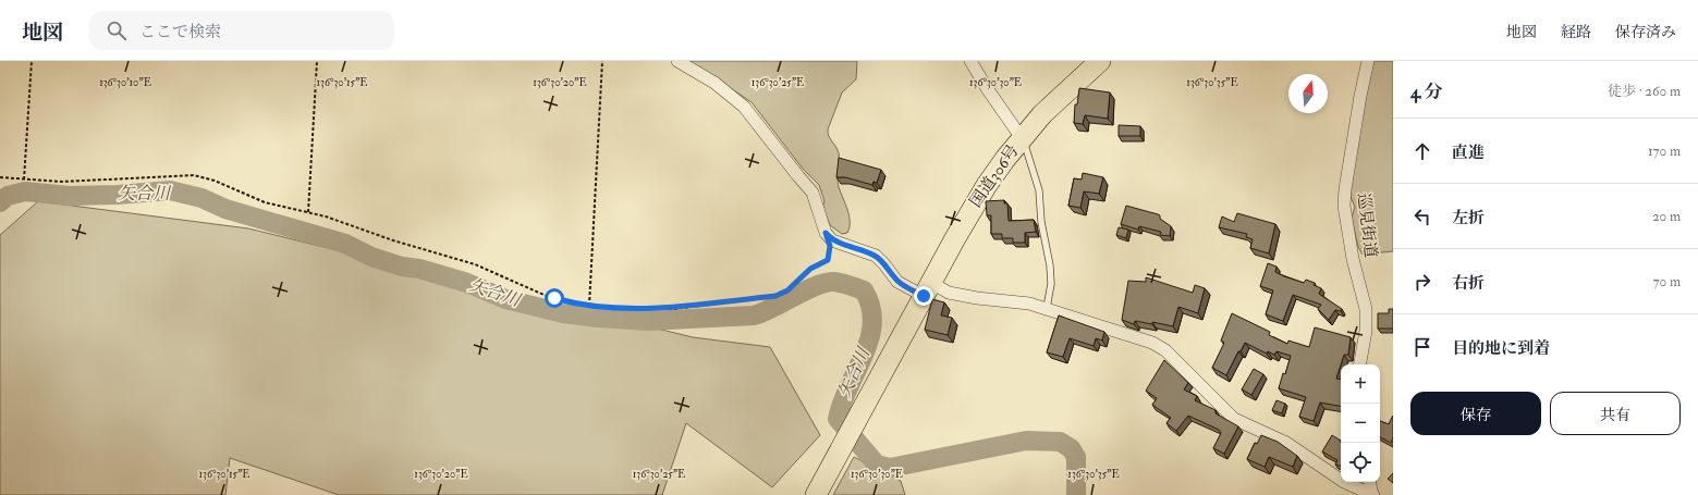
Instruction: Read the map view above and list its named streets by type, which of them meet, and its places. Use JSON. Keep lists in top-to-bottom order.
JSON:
{
  "streets": {
    "highway": ["国道306号"],
    "street": ["巡見街道"]
  },
  "water": ["矢合川"],
  "north": "top",
  "page": {
    "header": "地図",
    "search": "ここで検索",
    "nav": ["地図", "経路", "保存済み"],
    "heading": ["4 分", "徒歩 · 260 m"],
    "list": [
      ["直進", "170 m"],
      ["左折", "20 m"],
      ["右折", "70 m"],
      "目的地に到着"
    ],
    "map_buttons": ["+", "−"],
    "buttons": ["保存", "共有"]
  },
  "coordinates": [
    "136°30'10\"E",
    "136°30'15\"E",
    "136°30'20\"E",
    "136°30'25\"E",
    "136°30'30\"E",
    "136°30'35\"E"
  ]
}
